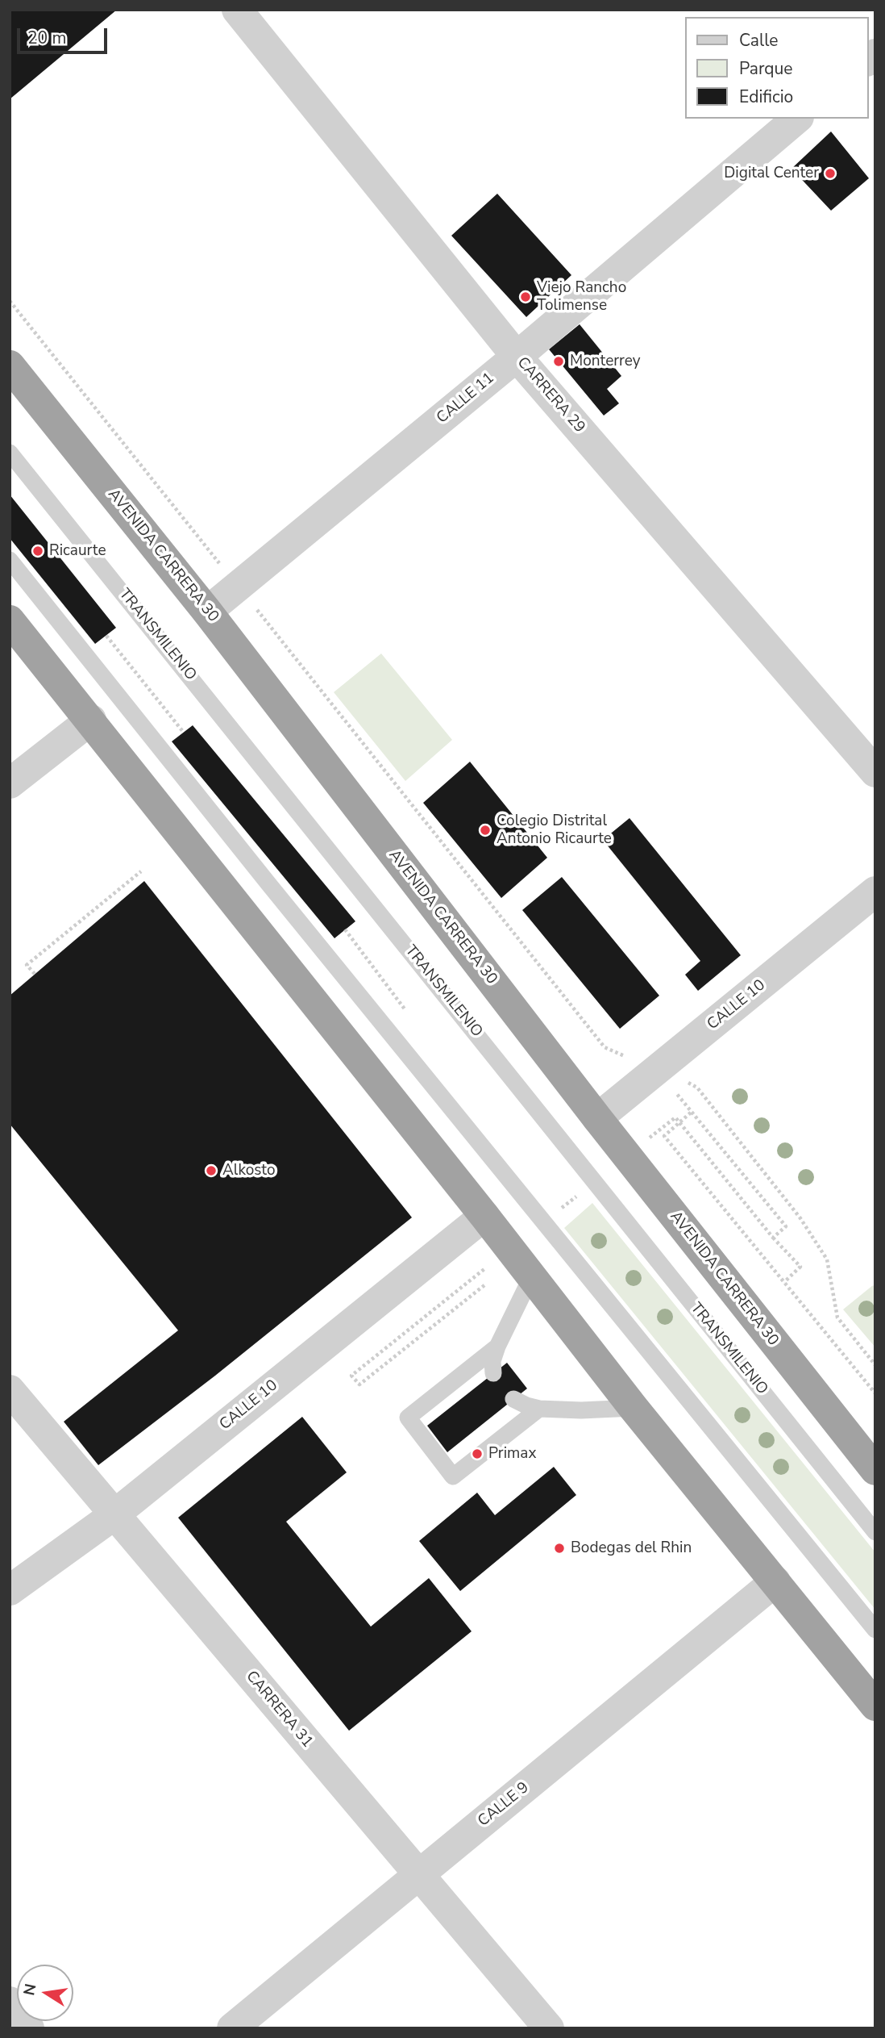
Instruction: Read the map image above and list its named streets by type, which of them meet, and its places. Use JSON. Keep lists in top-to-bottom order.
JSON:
{
  "streets": {
    "highway": ["AVENIDA CARRERA 30"],
    "street": [
      "CARRERA 29",
      "CALLE 11",
      "CALLE 10",
      "CARRERA 31",
      "CALLE 9"
    ],
    "lane": ["TRANSMILENIO"]
  },
  "crossings": [
    ["CARRERA 29", "CALLE 11"],
    ["CALLE 11", "AVENIDA CARRERA 30"],
    ["AVENIDA CARRERA 30", "CALLE 10"],
    ["CALLE 10", "CARRERA 31"],
    ["CARRERA 31", "CALLE 9"]
  ],
  "places": [
    "Digital Center",
    "Viejo Rancho Tolimense",
    "Monterrey",
    "Ricaurte",
    "Colegio Distrital Antonio Ricaurte",
    "Alkosto",
    "Primax",
    "Bodegas del Rhin"
  ],
  "legend": ["Calle", "Parque", "Edificio"],
  "scale_bar": "20 m",
  "north": "left"
}
